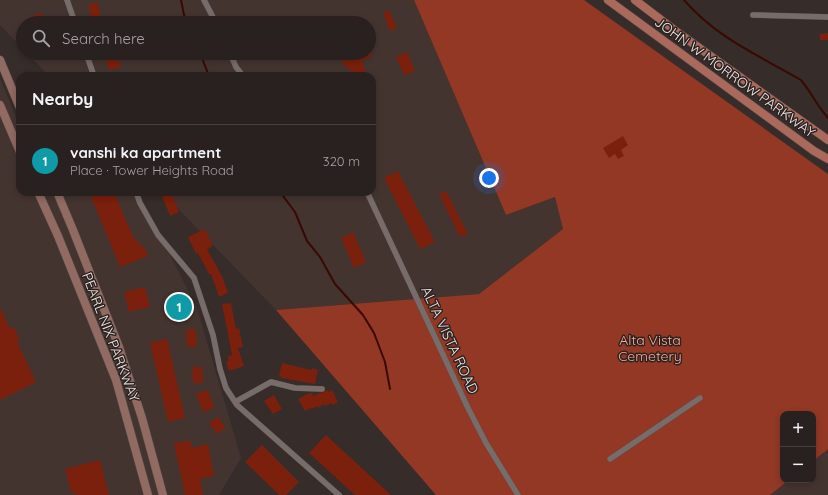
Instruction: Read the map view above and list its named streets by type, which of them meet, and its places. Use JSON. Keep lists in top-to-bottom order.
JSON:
{
  "streets": {
    "main road": ["JOHN W MORROW PARKWAY", "PEARL NIX PARKWAY"],
    "street": ["ALTA VISTA ROAD"]
  },
  "parks": ["Alta Vista Cemetery"],
  "page": {
    "search": "Search here",
    "heading": "Nearby",
    "list": [
      {
        "mark": "1",
        "name": "vanshi ka apartment",
        "note": "Place · Tower Heights Road",
        "value": "320 m"
      }
    ],
    "pins": "1",
    "map_buttons": ["+", "−"]
  }
}
